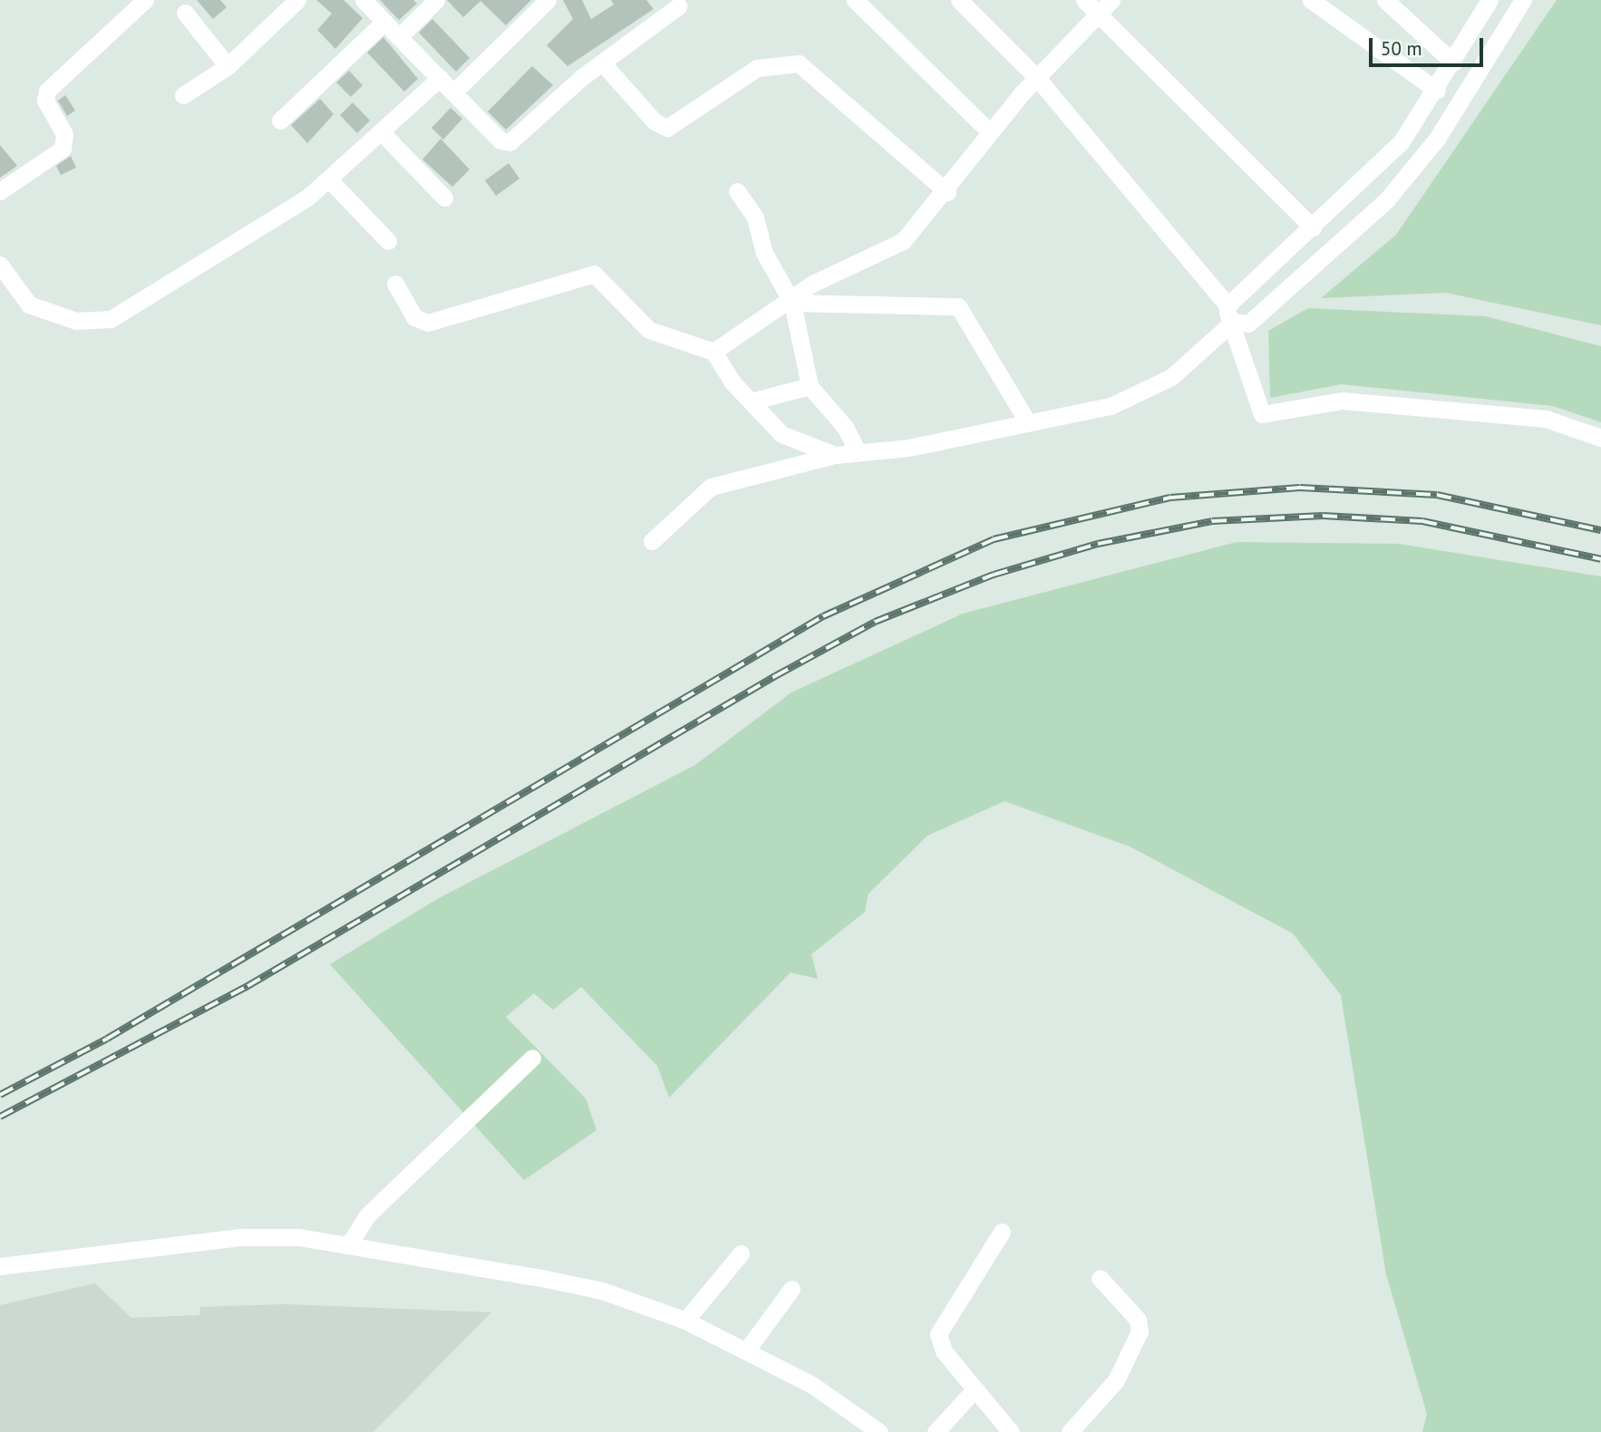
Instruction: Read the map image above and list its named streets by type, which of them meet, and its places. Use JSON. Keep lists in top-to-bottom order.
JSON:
{
  "scale_bar": "50 m"
}
